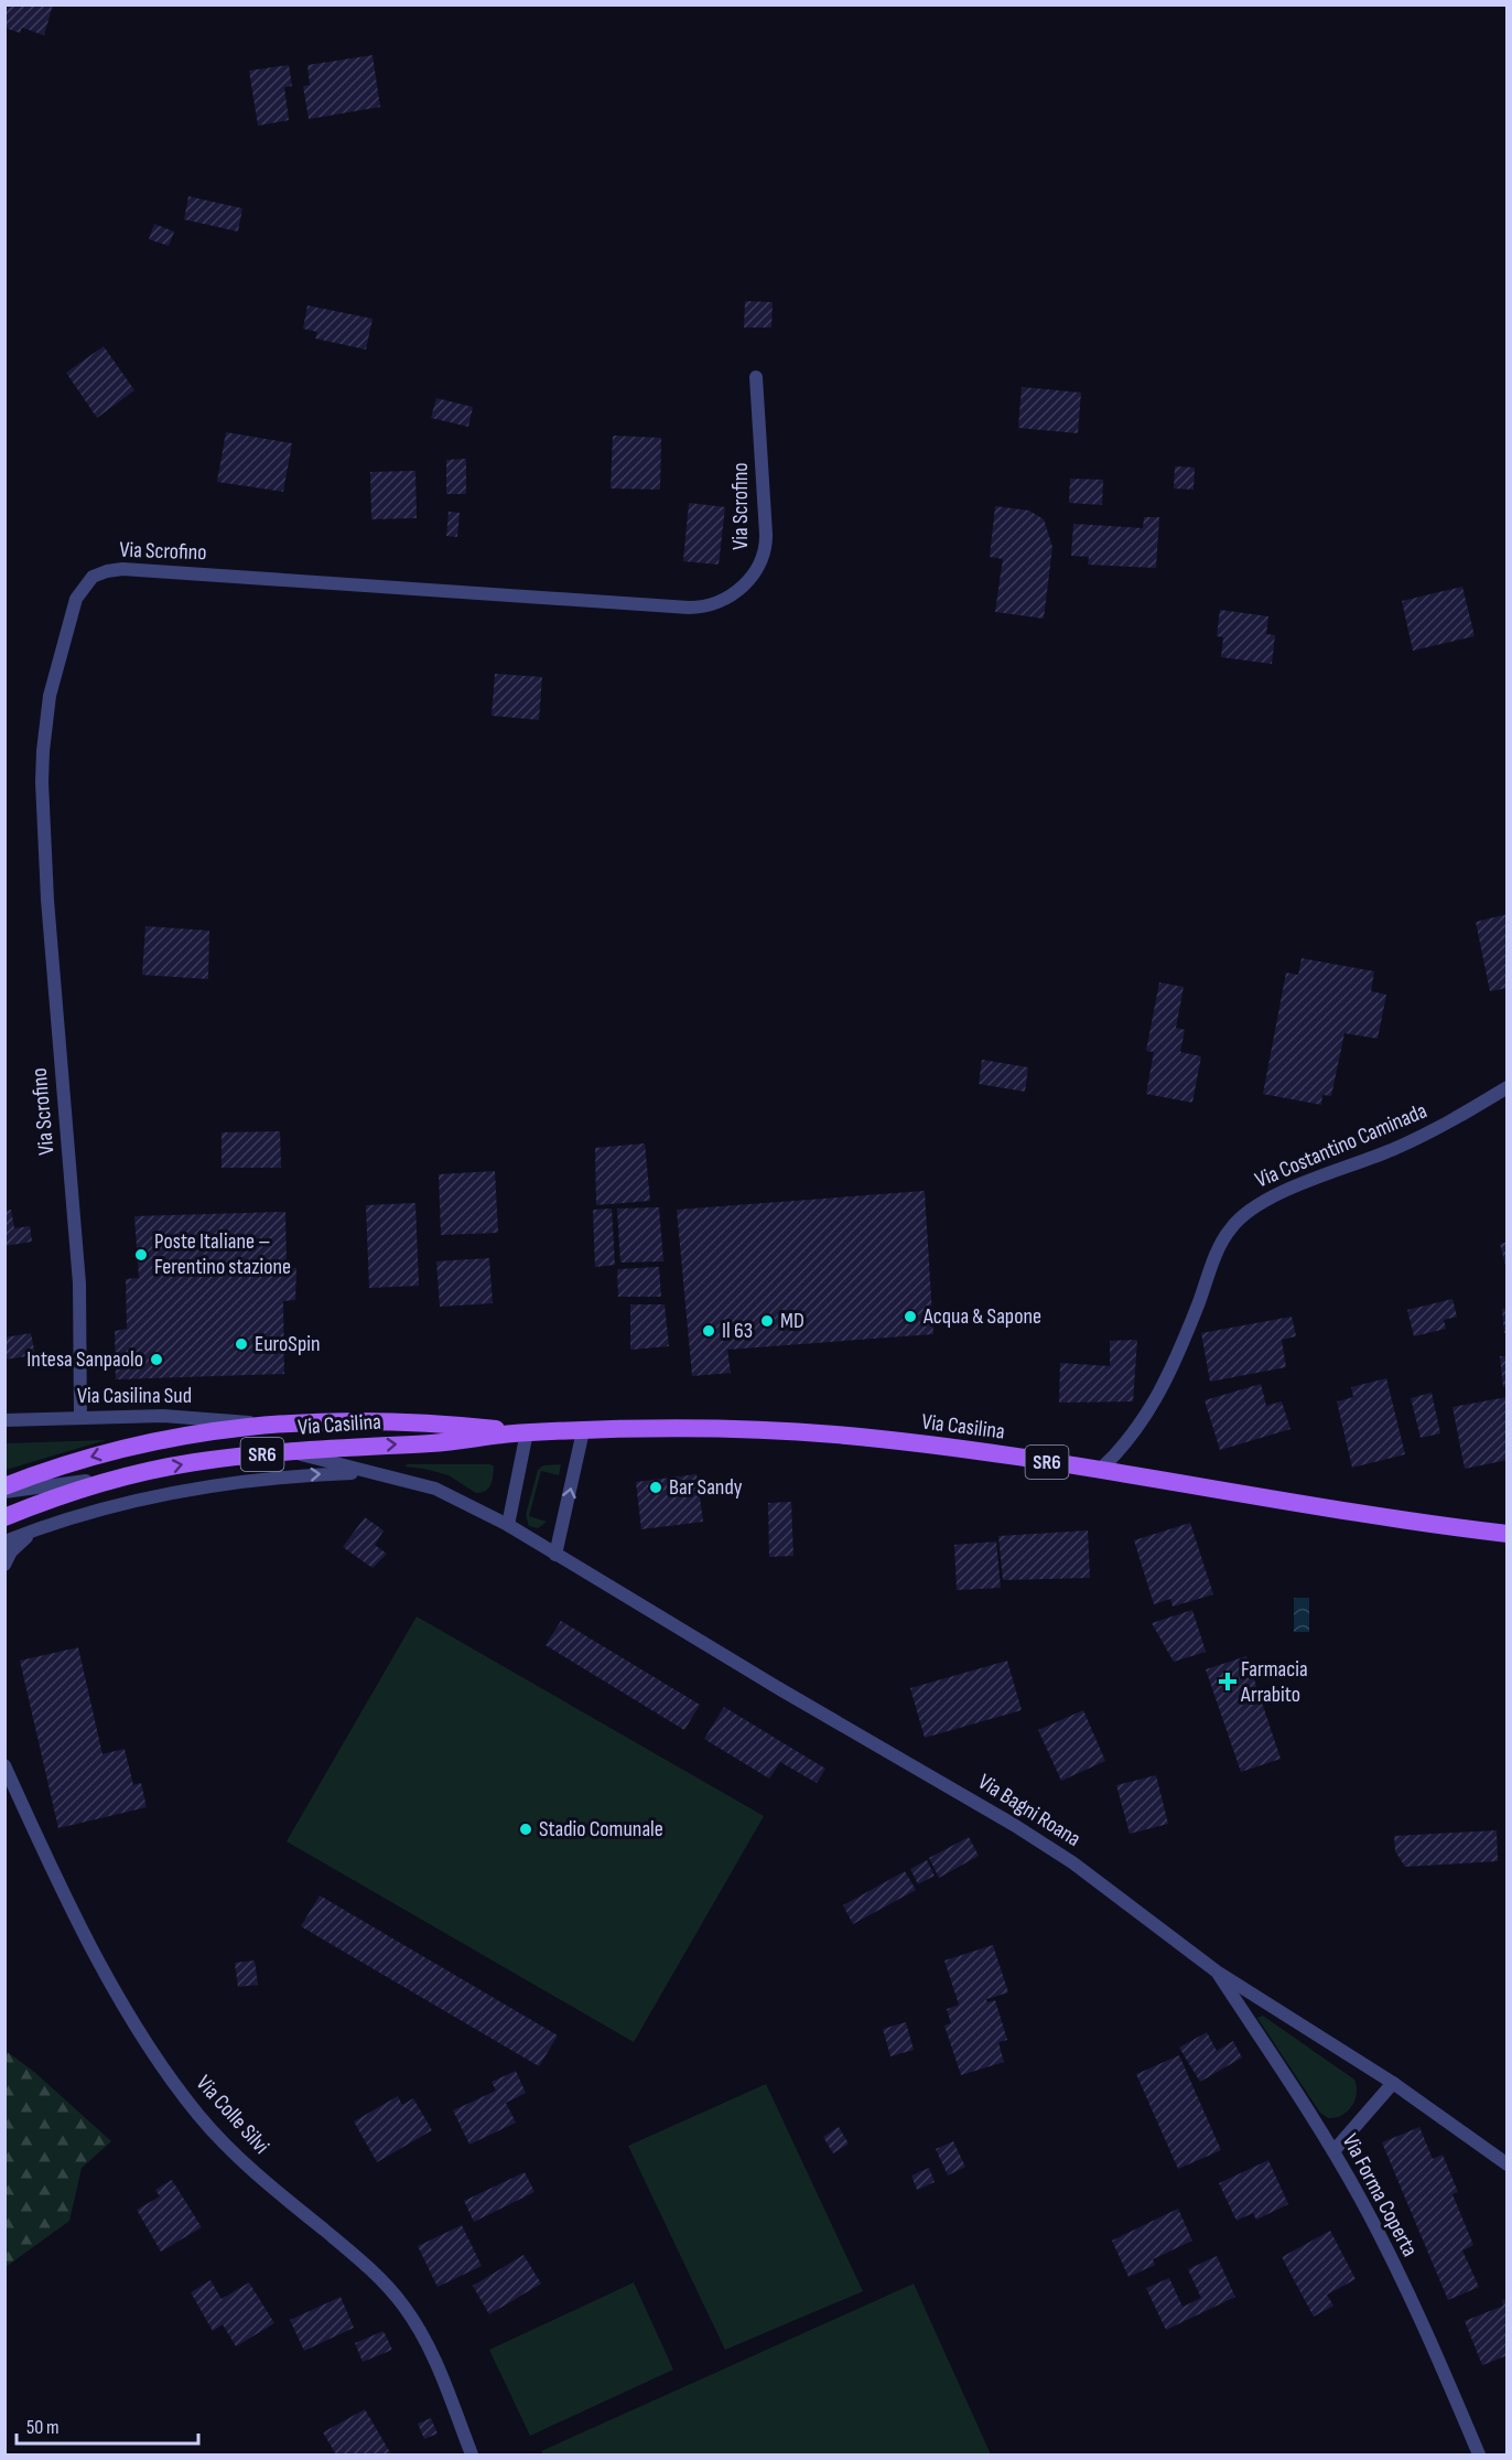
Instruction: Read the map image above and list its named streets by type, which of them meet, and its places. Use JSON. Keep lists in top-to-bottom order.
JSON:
{
  "streets": {
    "main road": ["Via Casilina", "SR6"],
    "street": [
      "Via Scrofino",
      "Via Costantino Caminada",
      "Via Casilina Sud",
      "Via Bagni Roana",
      "Via Colle Silvi",
      "Via Forma Coperta"
    ]
  },
  "crossings": [
    ["Via Scrofino", "Via Casilina Sud"],
    ["Via Costantino Caminada", "Via Casilina"],
    ["Via Casilina Sud", "Via Casilina"],
    ["Via Bagni Roana", "Via Forma Coperta"]
  ],
  "places": {
    "other": [
      "Poste Italiane – Ferentino stazione",
      "Acqua & Sapone",
      "MD",
      "Il 63",
      "EuroSpin",
      "Intesa Sanpaolo",
      "Bar Sandy",
      "Stadio Comunale"
    ],
    "health": ["Farmacia Arrabito"]
  },
  "scale_bar": "50 m"
}
